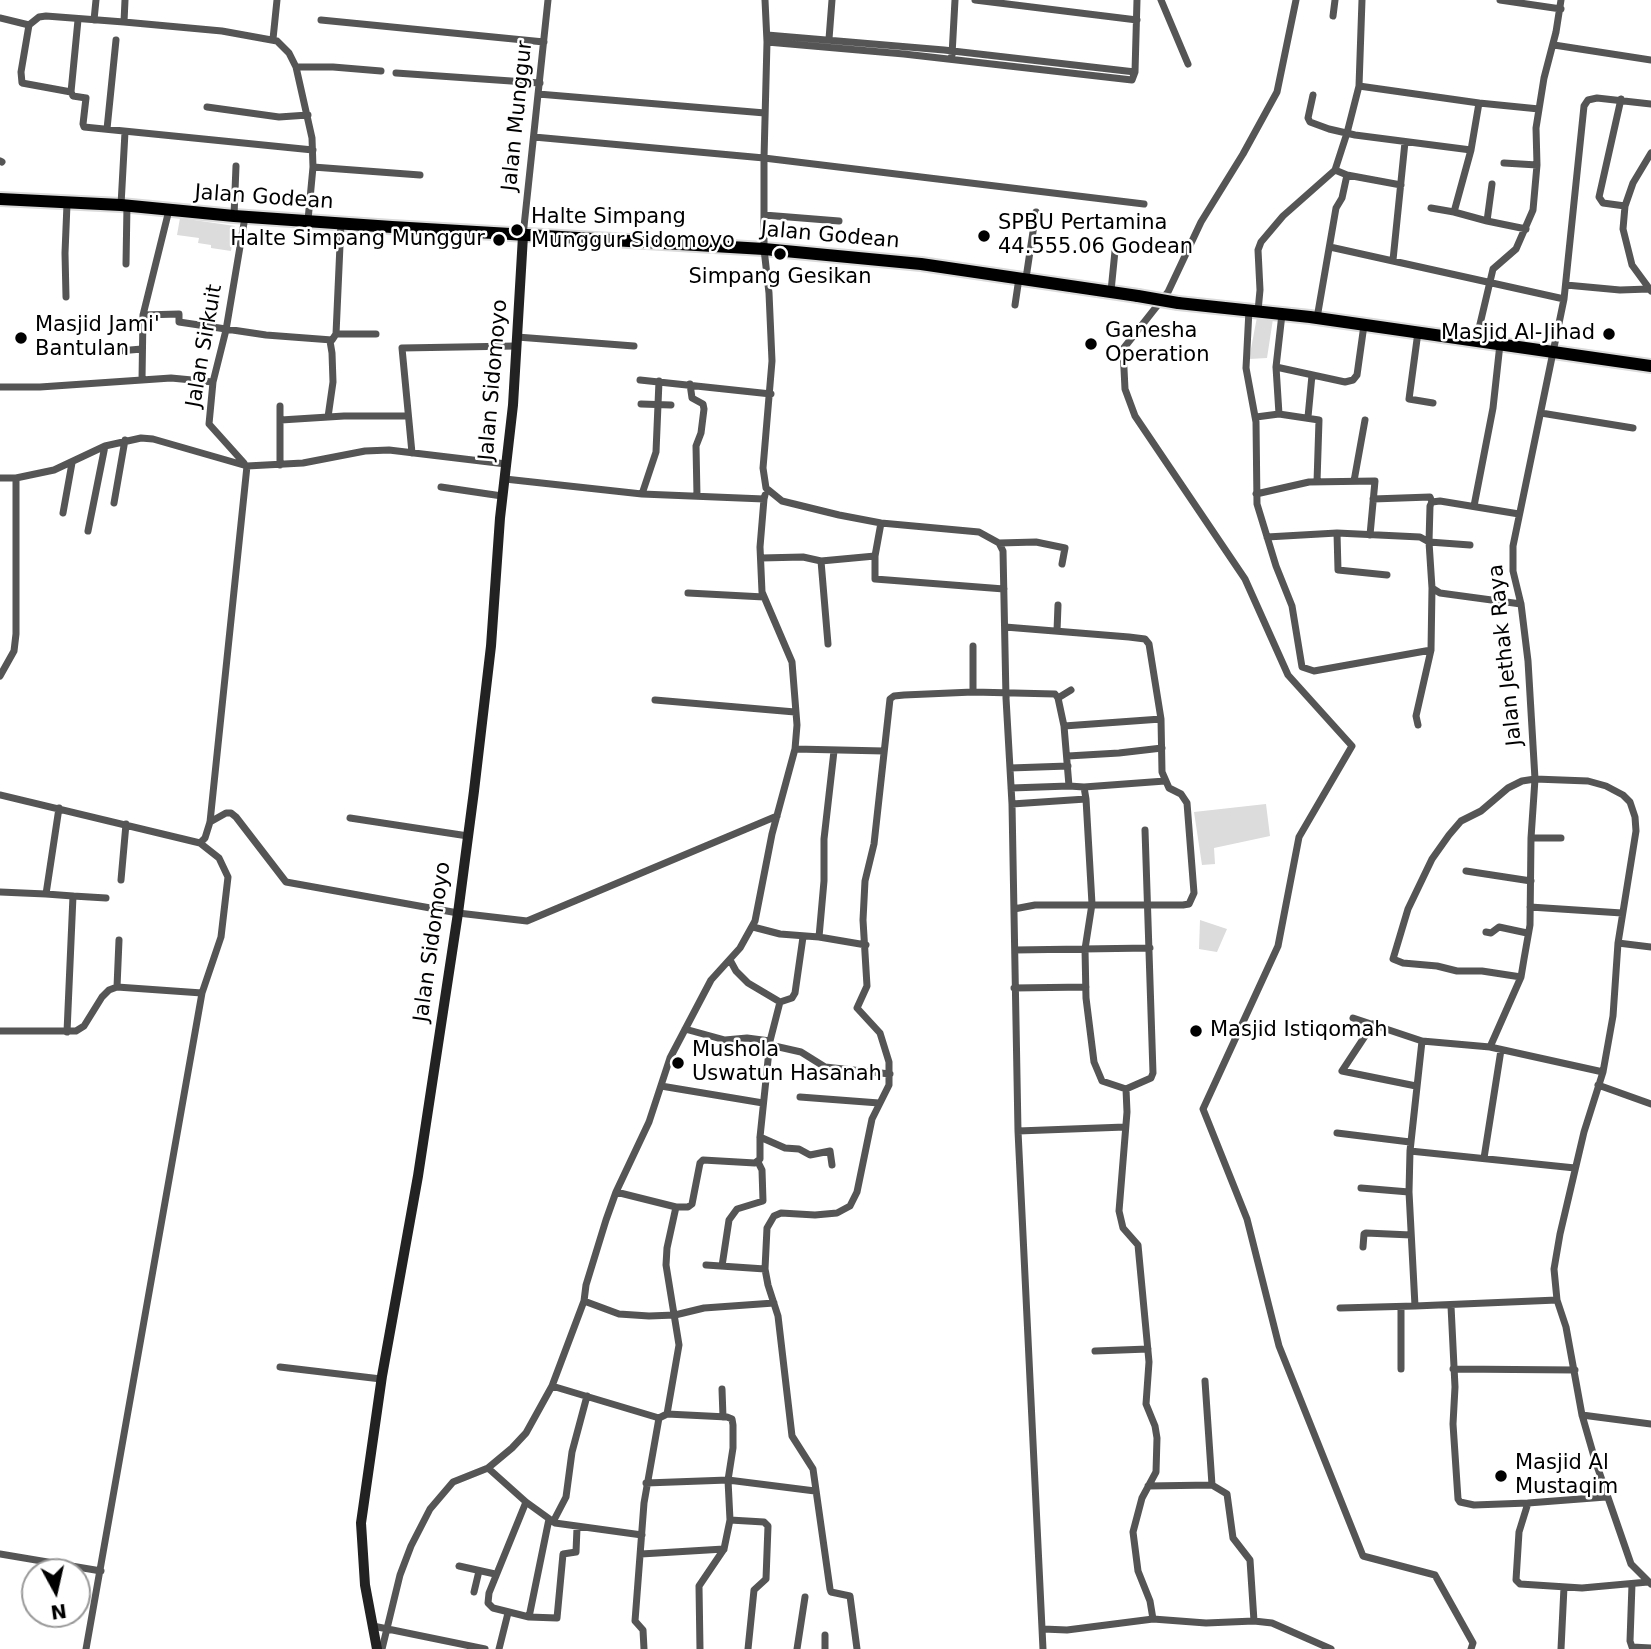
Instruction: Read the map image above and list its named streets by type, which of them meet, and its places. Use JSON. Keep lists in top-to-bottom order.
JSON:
{
  "streets": {
    "main road": ["Jalan Godean", "Jalan Sidomoyo"],
    "street": ["Jalan Munggur", "Jalan Sirkuit", "Jalan Jethak Raya"]
  },
  "crossings": [
    ["Jalan Munggur", "Jalan Godean"],
    ["Jalan Munggur", "Jalan Sidomoyo"],
    ["Jalan Godean", "Jalan Sirkuit"],
    ["Jalan Godean", "Jalan Sidomoyo"],
    ["Jalan Godean", "Jalan Jethak Raya"]
  ],
  "places": [
    "Halte Simpang Munggur Sidomoyo",
    "SPBU Pertamina 44.555.06 Godean",
    "Halte Simpang Munggur",
    "Simpang Gesikan",
    "Masjid Al-Jihad",
    "Masjid Jami' Bantulan",
    "Ganesha Operation",
    "Masjid Istiqomah",
    "Mushola Uswatun Hasanah",
    "Masjid Al Mustaqim"
  ],
  "north": "bottom"
}
